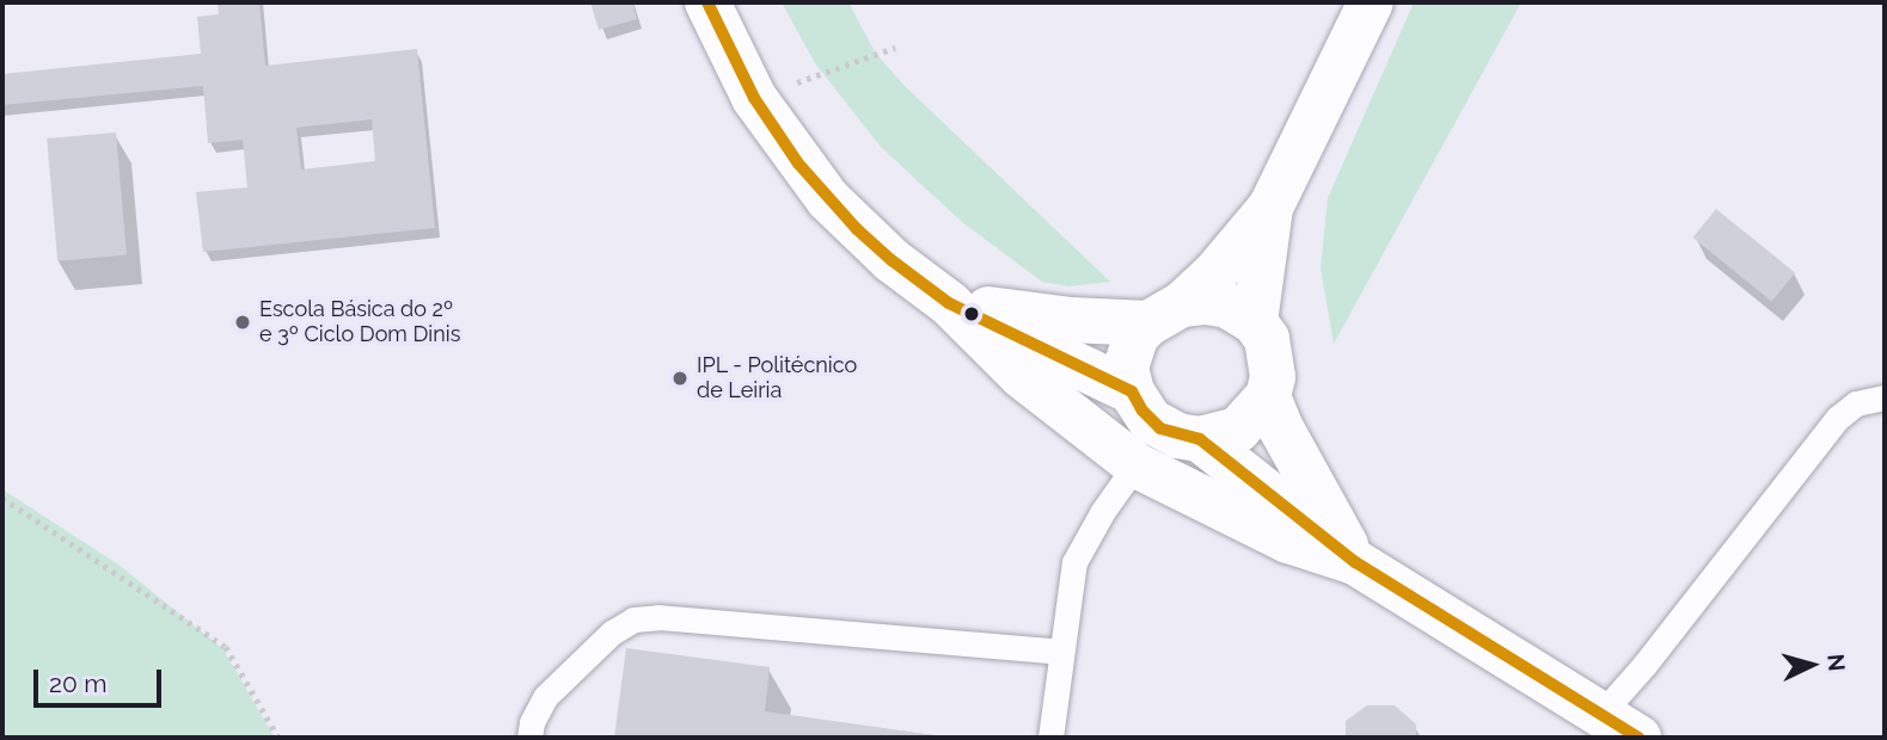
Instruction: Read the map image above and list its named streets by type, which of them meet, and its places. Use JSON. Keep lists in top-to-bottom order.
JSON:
{
  "places": ["Escola Básica do 2º e 3º Ciclo Dom Dinis", "IPL - Politécnico de Leiria"],
  "scale_bar": "20 m",
  "north": "right"
}
